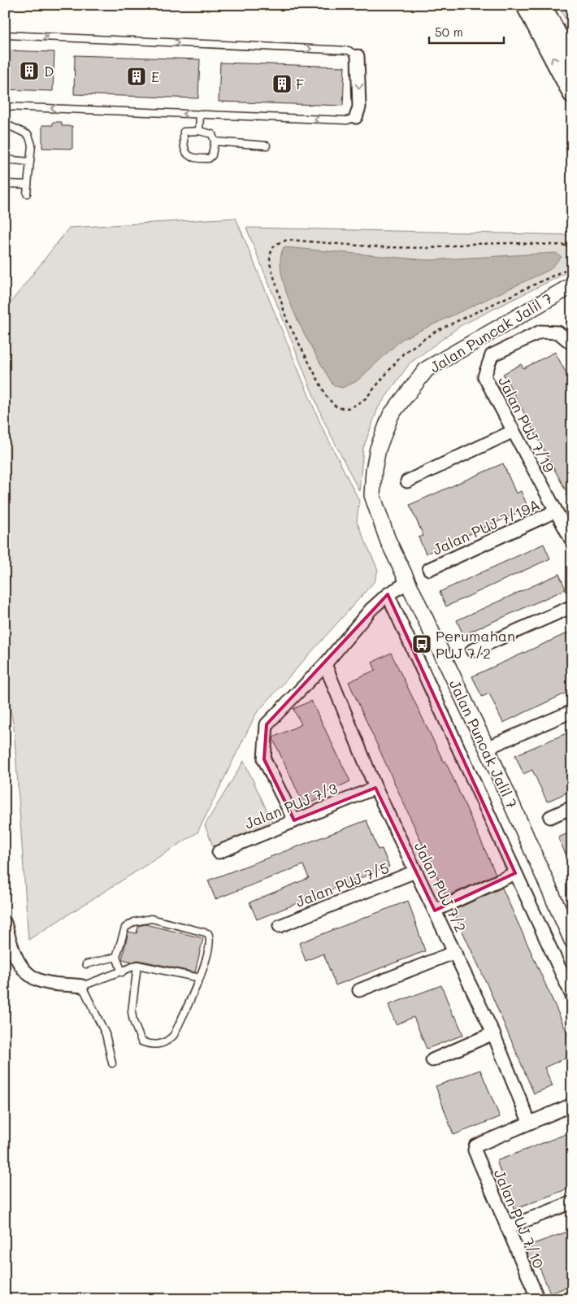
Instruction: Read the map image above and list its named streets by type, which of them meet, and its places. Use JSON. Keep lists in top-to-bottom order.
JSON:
{
  "streets": {
    "street": [
      "Jalan Puncak Jalil 7",
      "Jalan PUJ 7/19",
      "Jalan PUJ 7/19A",
      "Jalan PUJ 7/3",
      "Jalan PUJ 7/5",
      "Jalan PUJ 7/2",
      "Jalan PUJ 7/10"
    ]
  },
  "crossings": [
    ["Jalan PUJ 7/19", "Jalan PUJ 7/19A"],
    ["Jalan PUJ 7/3", "Jalan PUJ 7/2"],
    ["Jalan PUJ 7/5", "Jalan PUJ 7/2"],
    ["Jalan PUJ 7/2", "Jalan PUJ 7/10"]
  ],
  "places": {
    "building": ["D", "E", "F"],
    "bus stop": ["Perumahan PUJ 7/2"]
  },
  "scale_bar": "50 m"
}
